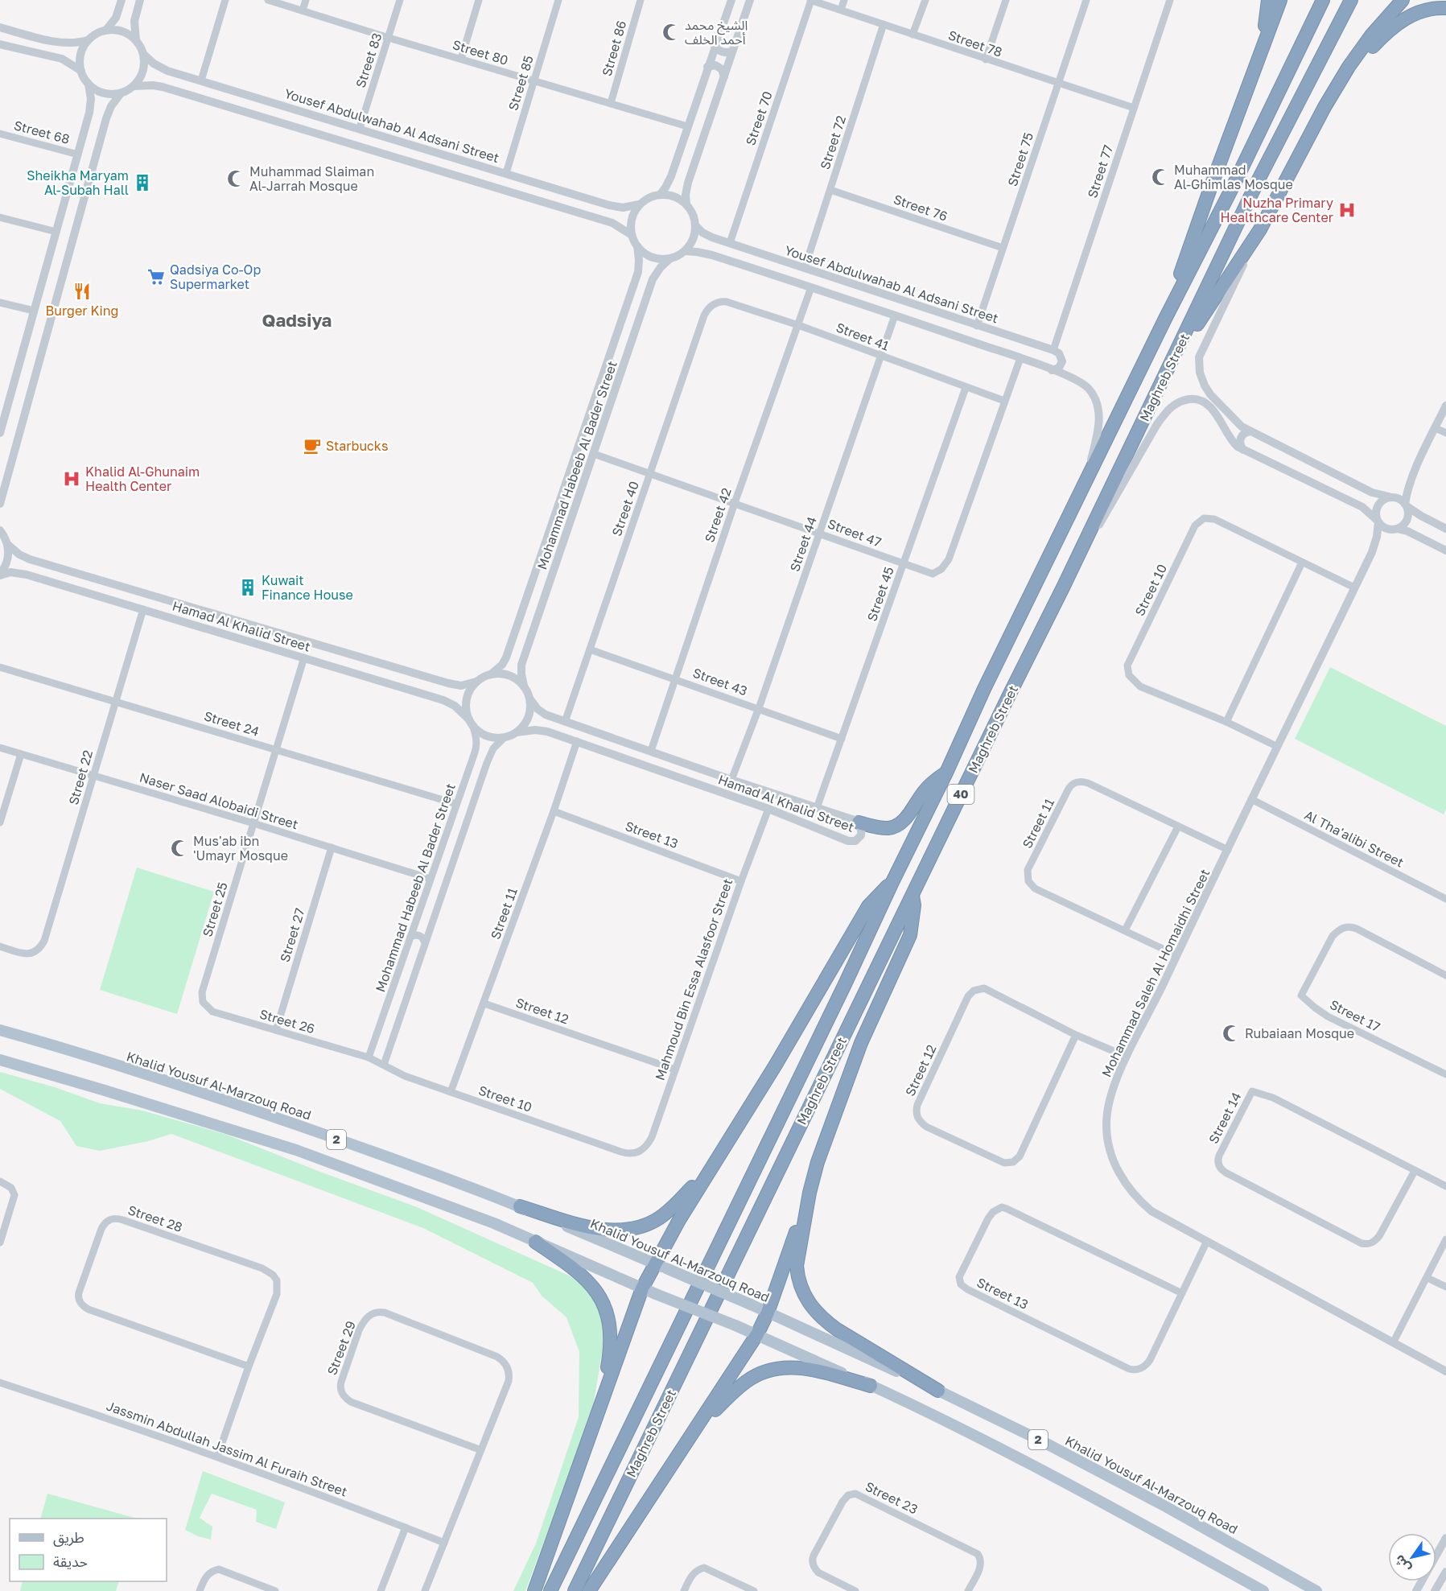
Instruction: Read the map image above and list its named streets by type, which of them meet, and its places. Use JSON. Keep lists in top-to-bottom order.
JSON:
{
  "streets": {
    "highway": ["Maghreb Street", "40"],
    "main road": ["Khalid Yousuf Al-Marzouq Road", "2"],
    "street": [
      "Street 78",
      "Street 86",
      "Street 80",
      "Street 83",
      "Street 85",
      "Street 70",
      "Yousef Abdulwahab Al Adsani Street",
      "Street 68",
      "Street 72",
      "Street 75",
      "Street 77",
      "Street 76",
      "Street 41",
      "Mohammad Habeeb Al Bader Street",
      "Street 40",
      "Street 42",
      "Street 47",
      "Street 44",
      "Street 10",
      "Street 45",
      "Hamad Al Khalid Street",
      "Street 43",
      "Street 24",
      "Street 22",
      "Naser Saad Alobaidi Street",
      "Street 11",
      "Street 13",
      "Al Tha'alibi Street",
      "Street 25",
      "Street 27",
      "Mohammad Saleh Al Homaidhi Street",
      "Mahmoud Bin Essa Alasfoor Street",
      "Street 12",
      "Street 17",
      "Street 26",
      "Street 14",
      "Street 28",
      "Street 29",
      "Jassmin Abdullah Jassim Al Furaih Street",
      "Street 23"
    ]
  },
  "crossings": [
    ["Street 78", "Street 70"],
    ["Street 78", "Street 72"],
    ["Street 78", "Street 75"],
    ["Street 78", "Street 77"],
    ["Street 86", "Street 80"],
    ["Street 80", "Street 83"],
    ["Street 80", "Street 85"],
    ["Street 83", "Yousef Abdulwahab Al Adsani Street"],
    ["Street 85", "Yousef Abdulwahab Al Adsani Street"],
    ["Street 70", "Yousef Abdulwahab Al Adsani Street"],
    ["Yousef Abdulwahab Al Adsani Street", "Street 72"],
    ["Yousef Abdulwahab Al Adsani Street", "Street 75"],
    ["Yousef Abdulwahab Al Adsani Street", "Street 77"],
    ["Yousef Abdulwahab Al Adsani Street", "Mohammad Habeeb Al Bader Street"],
    ["Street 72", "Street 76"],
    ["Street 75", "Street 76"],
    ["Street 41", "Street 40"],
    ["Street 41", "Street 42"],
    ["Street 41", "Street 47"],
    ["Street 41", "Street 44"],
    ["Street 41", "Street 45"],
    ["Mohammad Habeeb Al Bader Street", "Street 47"],
    ["Mohammad Habeeb Al Bader Street", "Street 10"],
    ["Mohammad Habeeb Al Bader Street", "Hamad Al Khalid Street"],
    ["Mohammad Habeeb Al Bader Street", "Street 24"],
    ["Mohammad Habeeb Al Bader Street", "Naser Saad Alobaidi Street"],
    ["Mohammad Habeeb Al Bader Street", "Street 26"],
    ["Street 40", "Street 47"],
    ["Street 40", "Hamad Al Khalid Street"],
    ["Street 40", "Street 43"],
    ["Street 42", "Street 47"],
    ["Street 42", "Hamad Al Khalid Street"],
    ["Street 42", "Street 43"],
    ["Street 47", "Street 44"],
    ["Street 47", "Street 45"],
    ["Street 44", "Hamad Al Khalid Street"],
    ["Street 44", "Street 43"],
    ["Street 10", "Street 11"],
    ["Street 10", "Mohammad Saleh Al Homaidhi Street"],
    ["Street 10", "Mahmoud Bin Essa Alasfoor Street"],
    ["Street 10", "Street 26"],
    ["Street 45", "Hamad Al Khalid Street"],
    ["Street 45", "Street 43"],
    ["Hamad Al Khalid Street", "Street 22"],
    ["Hamad Al Khalid Street", "Street 11"],
    ["Hamad Al Khalid Street", "Street 25"],
    ["Hamad Al Khalid Street", "Mahmoud Bin Essa Alasfoor Street"],
    ["Street 24", "Street 22"],
    ["Street 24", "Street 25"],
    ["Street 22", "Naser Saad Alobaidi Street"],
    ["Naser Saad Alobaidi Street", "Street 25"],
    ["Naser Saad Alobaidi Street", "Street 27"],
    ["Street 11", "Street 13"],
    ["Street 11", "Mohammad Saleh Al Homaidhi Street"],
    ["Street 11", "Street 12"],
    ["Street 13", "Mohammad Saleh Al Homaidhi Street"],
    ["Street 13", "Mahmoud Bin Essa Alasfoor Street"],
    ["Al Tha'alibi Street", "Mohammad Saleh Al Homaidhi Street"],
    ["Street 25", "Street 26"],
    ["Street 27", "Street 26"],
    ["Mohammad Saleh Al Homaidhi Street", "Street 12"],
    ["Mahmoud Bin Essa Alasfoor Street", "Street 12"],
    ["Street 28", "Jassmin Abdullah Jassim Al Furaih Street"],
    ["Street 29", "Jassmin Abdullah Jassim Al Furaih Street"]
  ],
  "districts": ["Qadsiya"],
  "places": {
    "mosque": [
      "الشيخ محمد أحمد الخلف",
      "Muhammad Al-Ghimlas Mosque",
      "Muhammad Slaiman Al-Jarrah Mosque",
      "Mus'ab ibn 'Umayr Mosque",
      "Rubaiaan Mosque"
    ],
    "building": ["Sheikha Maryam Al-Subah Hall", "Kuwait Finance House"],
    "hospital": ["Nuzha Primary Healthcare Center", "Khalid Al-Ghunaim Health Center"],
    "supermarket": ["Qadsiya Co-Op Supermarket"],
    "restaurant": ["Burger King"],
    "cafe": ["Starbucks"]
  },
  "legend": ["طريق", "حديقة"],
  "north": "bottom left"
}
